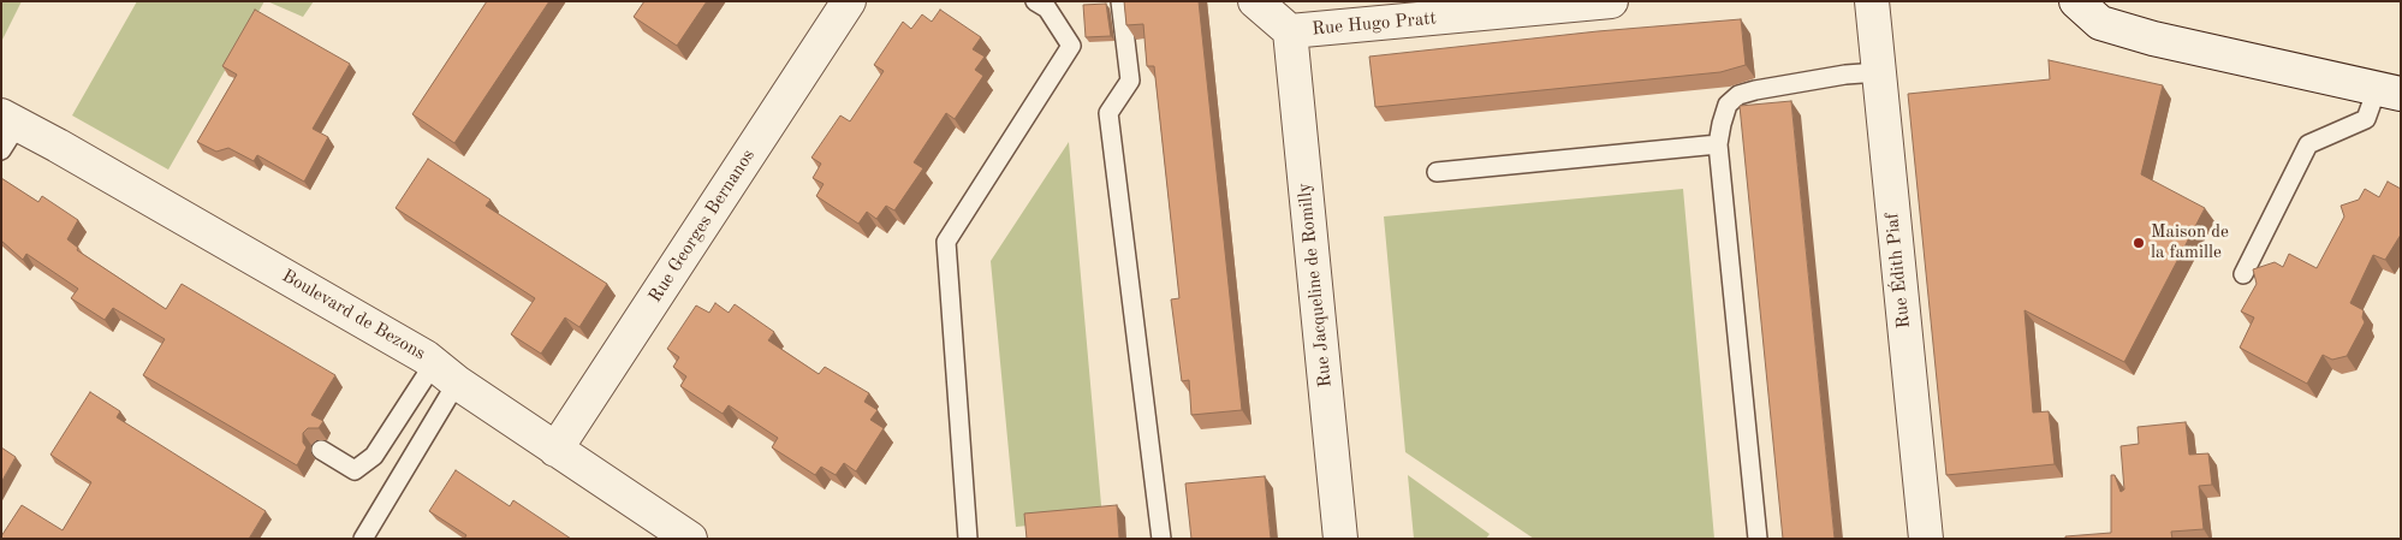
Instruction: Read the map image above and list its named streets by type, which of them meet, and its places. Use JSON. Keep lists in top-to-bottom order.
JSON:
{
  "streets": {
    "street": [
      "Rue Hugo Pratt",
      "Rue Georges Bernanos",
      "Rue Édith Piaf",
      "Rue Jacqueline de Romilly",
      "Boulevard de Bezons"
    ]
  },
  "crossings": [
    ["Rue Hugo Pratt", "Rue Jacqueline de Romilly"],
    ["Rue Georges Bernanos", "Boulevard de Bezons"]
  ],
  "places": ["Maison de la famille"]
}
